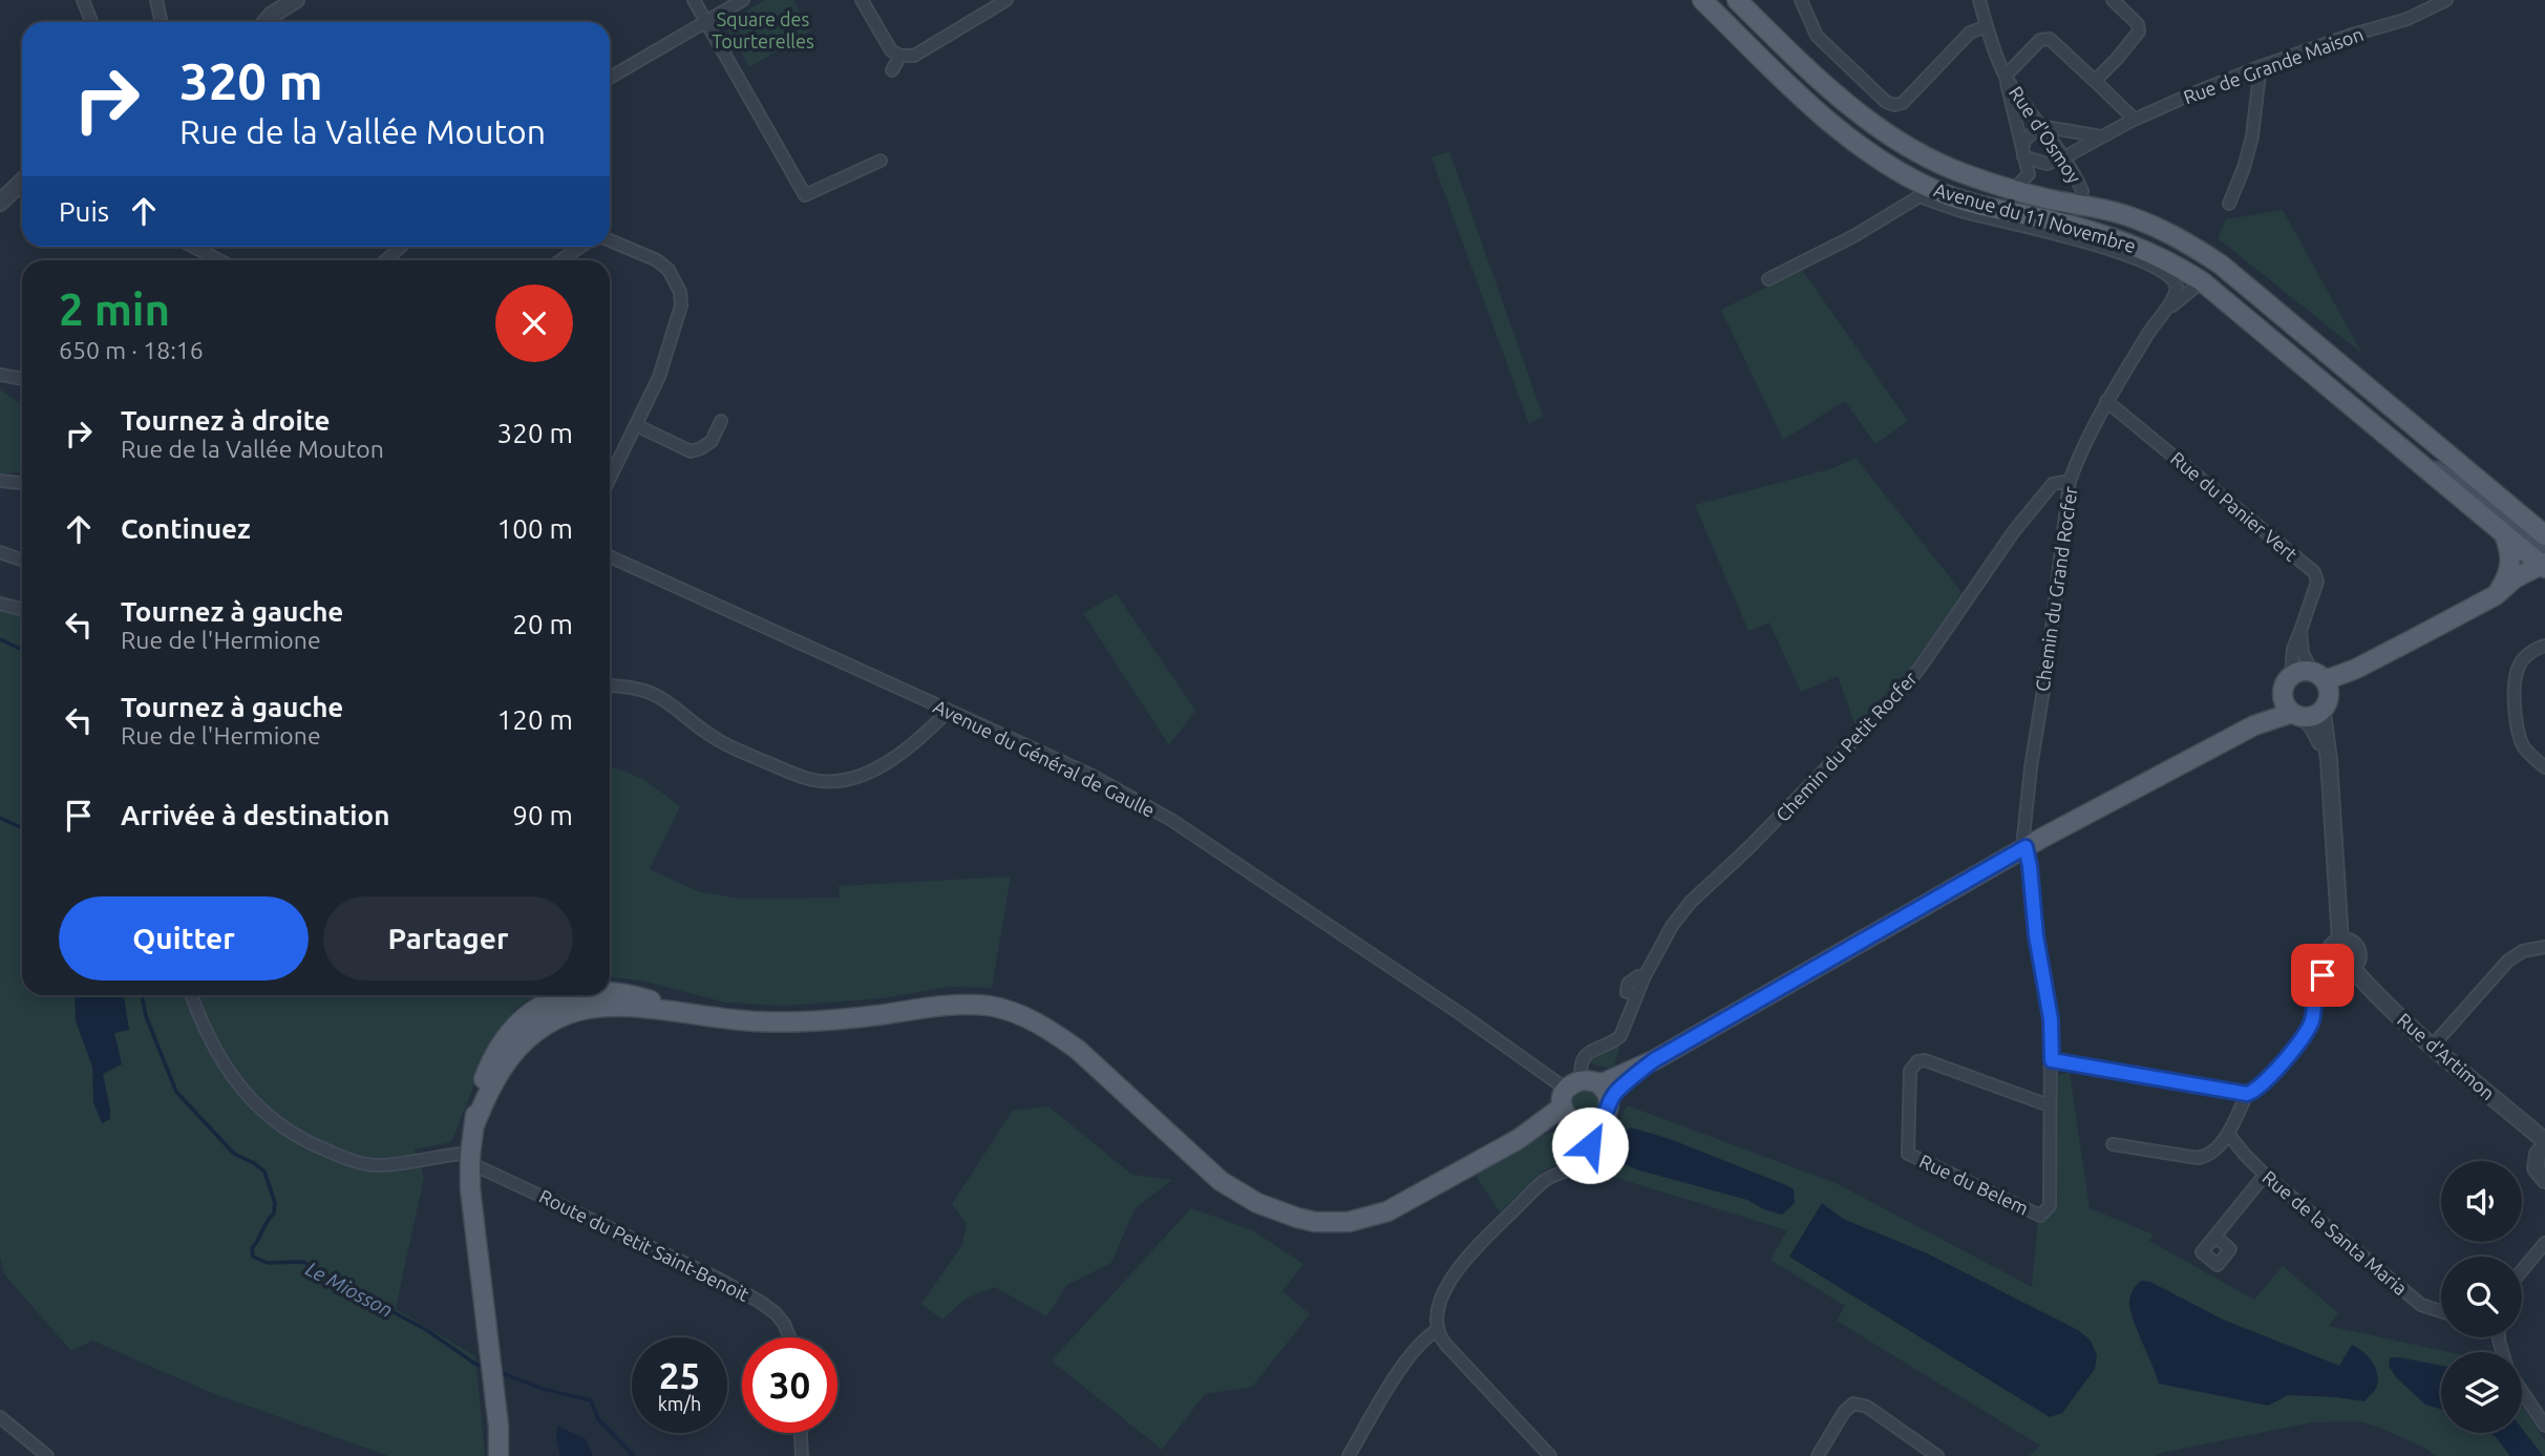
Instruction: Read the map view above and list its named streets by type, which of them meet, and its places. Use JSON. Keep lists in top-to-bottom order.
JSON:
{
  "streets": {
    "main road": ["Avenue du 11 Novembre"],
    "street": [
      "Rue de Grande Maison",
      "Rue d'Osmoy",
      "Rue du Panier Vert",
      "Chemin du Grand Rocfer",
      "Chemin du Petit Rocfer",
      "Avenue du Général de Gaulle",
      "Rue d'Artimon",
      "Rue du Belem",
      "Rue de la Santa Maria",
      "Route du Petit Saint-Benoit"
    ]
  },
  "crossings": [
    ["Rue de Grande Maison", "Rue d'Osmoy"],
    ["Rue d'Osmoy", "Avenue du 11 Novembre"],
    ["Rue du Panier Vert", "Chemin du Grand Rocfer"],
    ["Chemin du Grand Rocfer", "Chemin du Petit Rocfer"],
    ["Chemin du Grand Rocfer", "Rue du Belem"],
    ["Chemin du Petit Rocfer", "Avenue du Général de Gaulle"]
  ],
  "water": ["Le Miosson"],
  "parks": ["Square des Tourterelles"],
  "page": {
    "turn": ["320 m", "Rue de la Vallée Mouton"],
    "then": "Puis",
    "heading": ["2 min", "650 m · 18:16"],
    "list": [
      {
        "name": "Tournez à droite",
        "note": "Rue de la Vallée Mouton",
        "value": "320 m"
      },
      {
        "name": "Continuez",
        "value": "100 m"
      },
      {
        "name": "Tournez à gauche",
        "note": "Rue de l'Hermione",
        "value": "20 m"
      },
      {
        "name": "Tournez à gauche",
        "note": "Rue de l'Hermione",
        "value": "120 m"
      },
      {
        "name": "Arrivée à destination",
        "value": "90 m"
      }
    ],
    "buttons": ["Quitter", "Partager"],
    "speed": "25 km/h",
    "limit": "30"
  }
}
